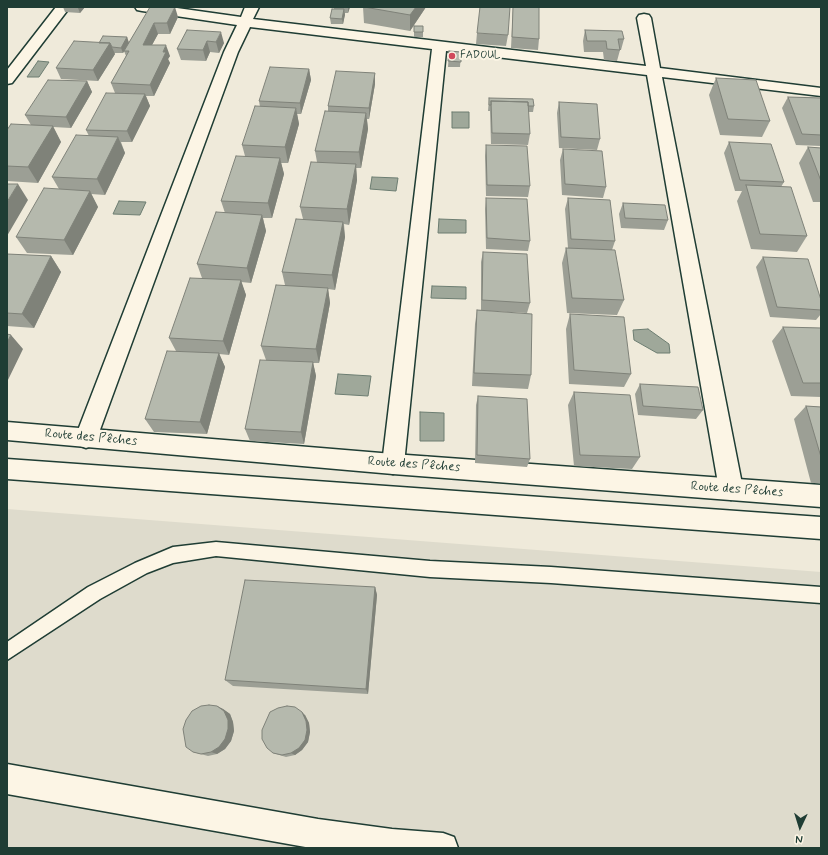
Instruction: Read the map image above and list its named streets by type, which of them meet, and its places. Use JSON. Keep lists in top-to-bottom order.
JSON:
{
  "streets": {
    "street": ["Route des Pêches"]
  },
  "places": ["FADOUL"],
  "north": "bottom"
}
